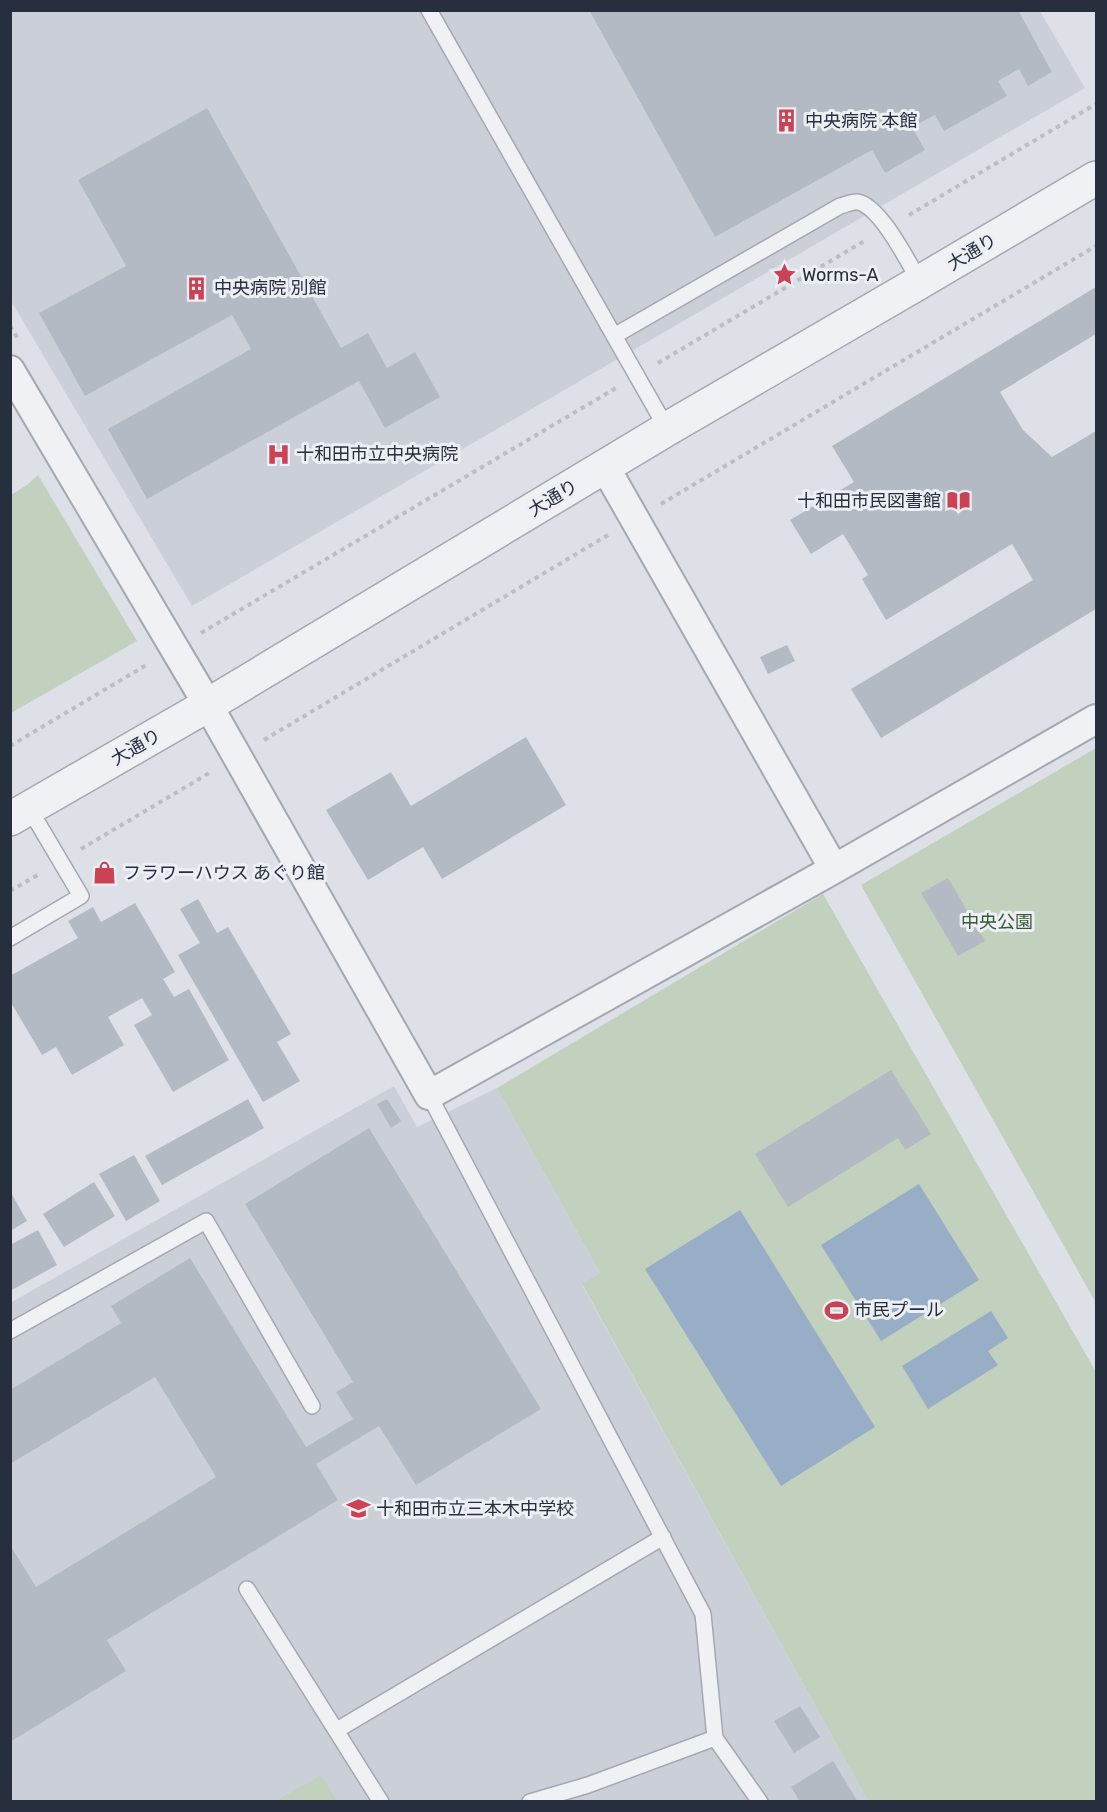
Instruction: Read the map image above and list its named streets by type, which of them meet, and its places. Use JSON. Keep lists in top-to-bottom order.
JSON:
{
  "streets": {
    "street": ["大通り"]
  },
  "parks": ["中央公園"],
  "places": {
    "building": ["中央病院 本館", "中央病院 別館"],
    "place": ["Worms-A"],
    "hospital": ["十和田市立中央病院"],
    "library": ["十和田市民図書館"],
    "shop": ["フラワーハウス あぐり館"],
    "sports": ["市民プール"],
    "school or university": ["十和田市立三本木中学校"]
  }
}
